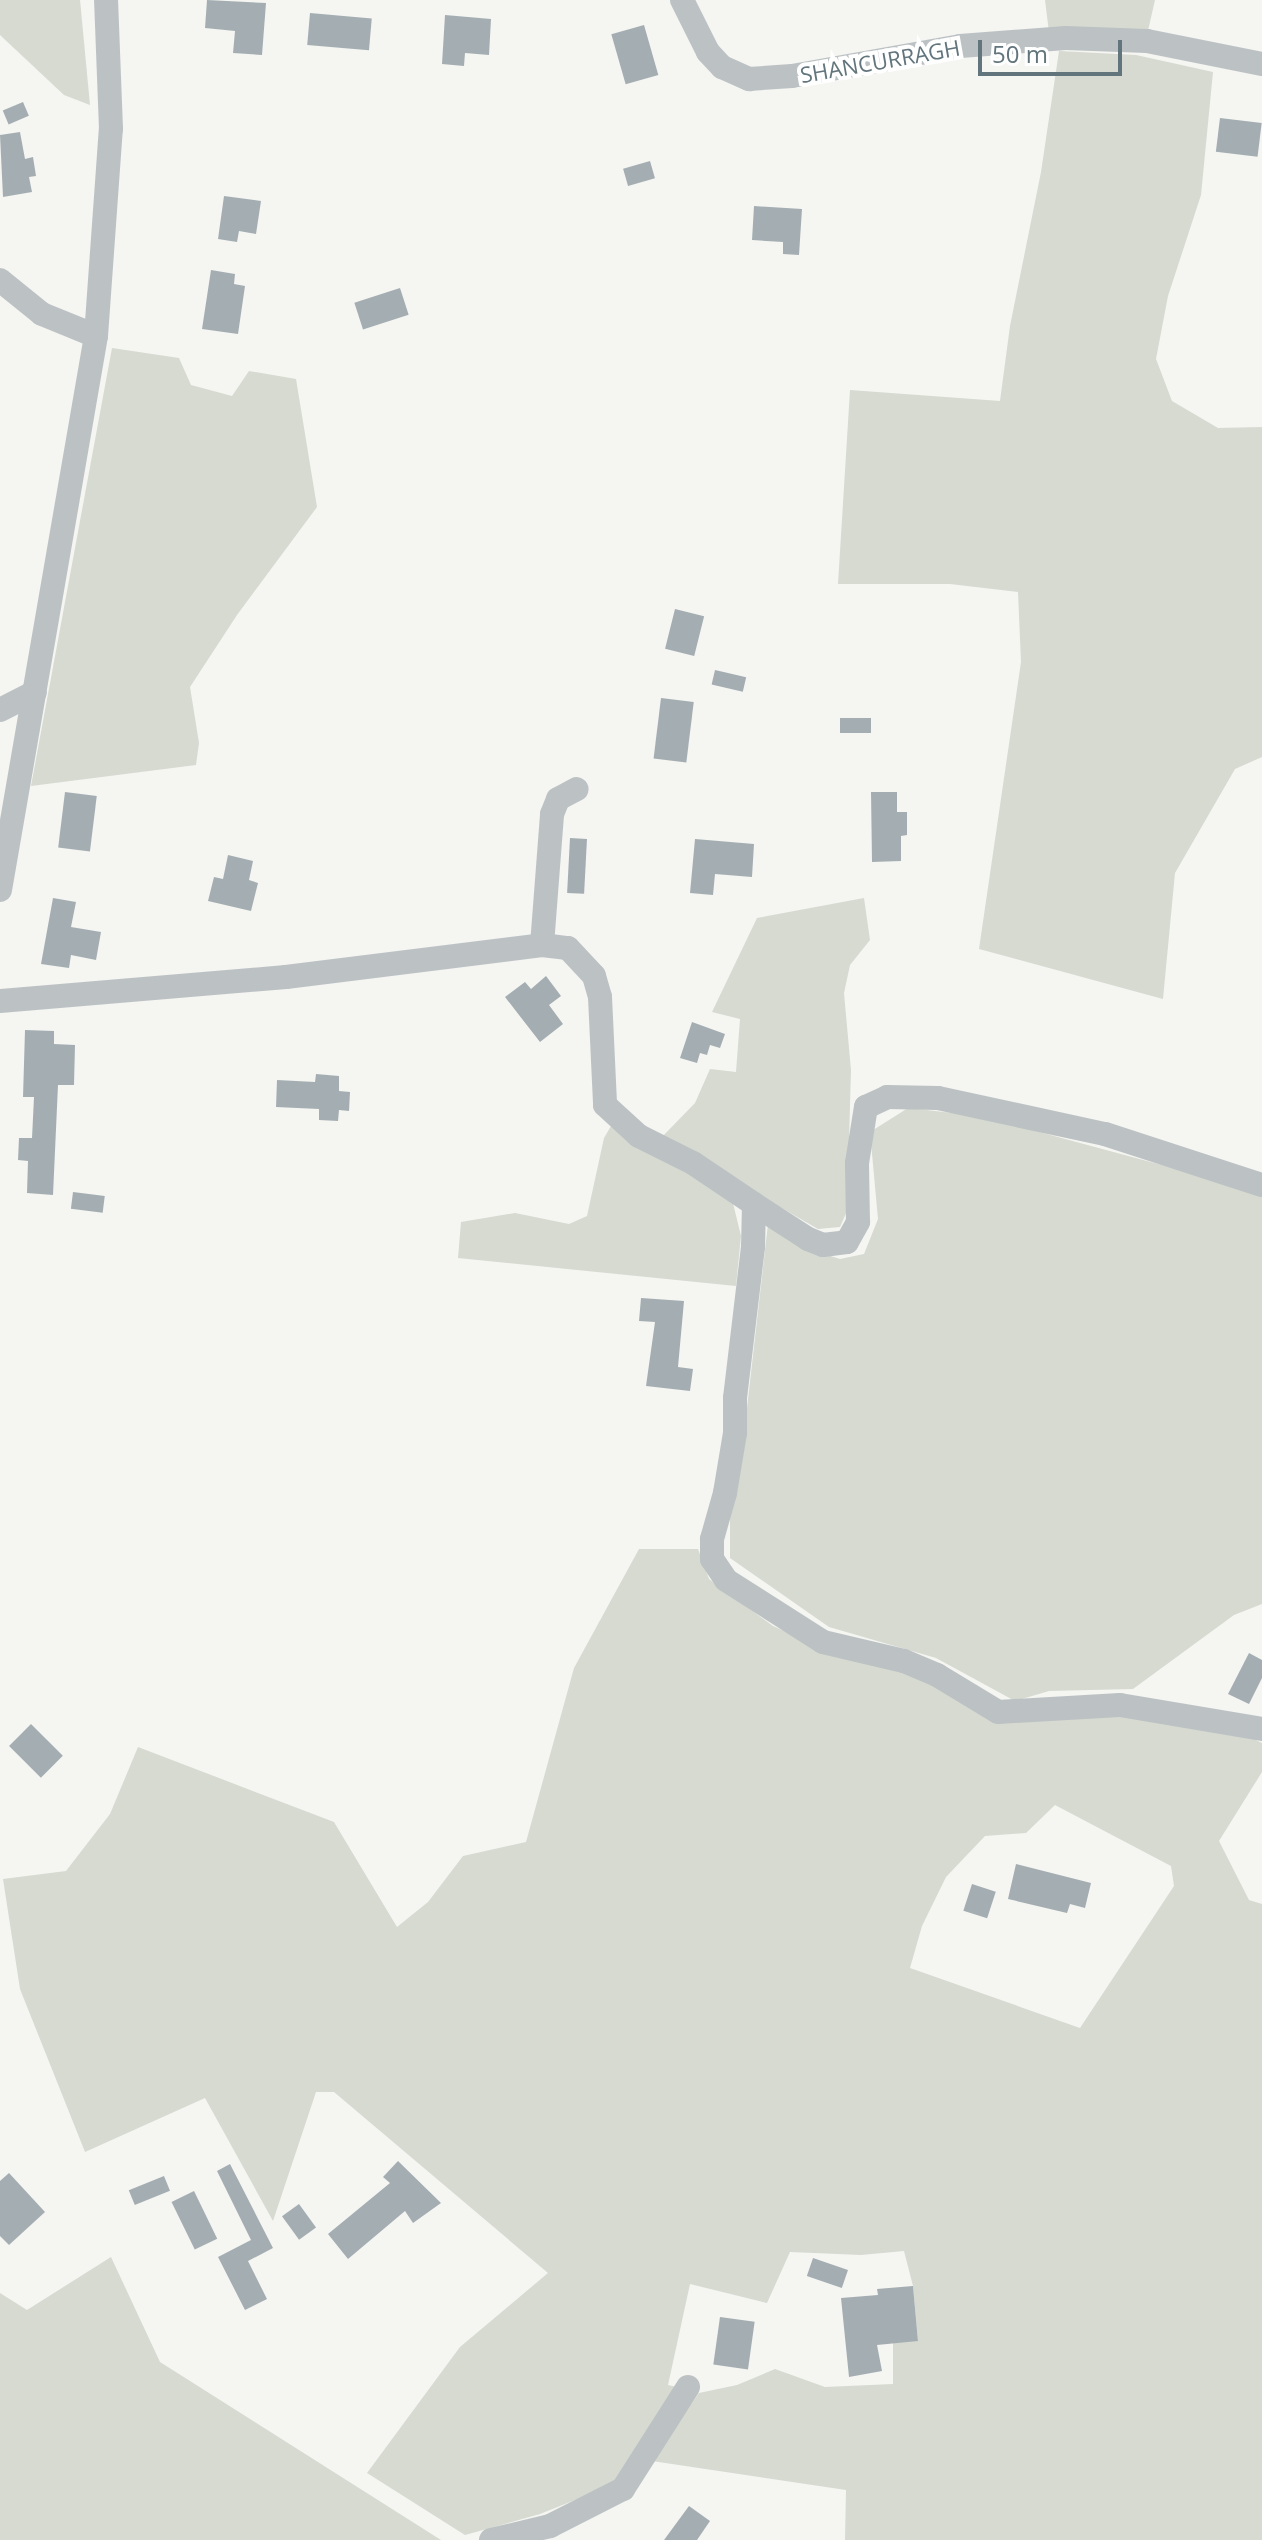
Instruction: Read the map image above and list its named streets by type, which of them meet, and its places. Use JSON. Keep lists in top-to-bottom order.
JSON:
{
  "streets": {
    "street": ["SHANCURRAGH"]
  },
  "scale_bar": "50 m"
}
